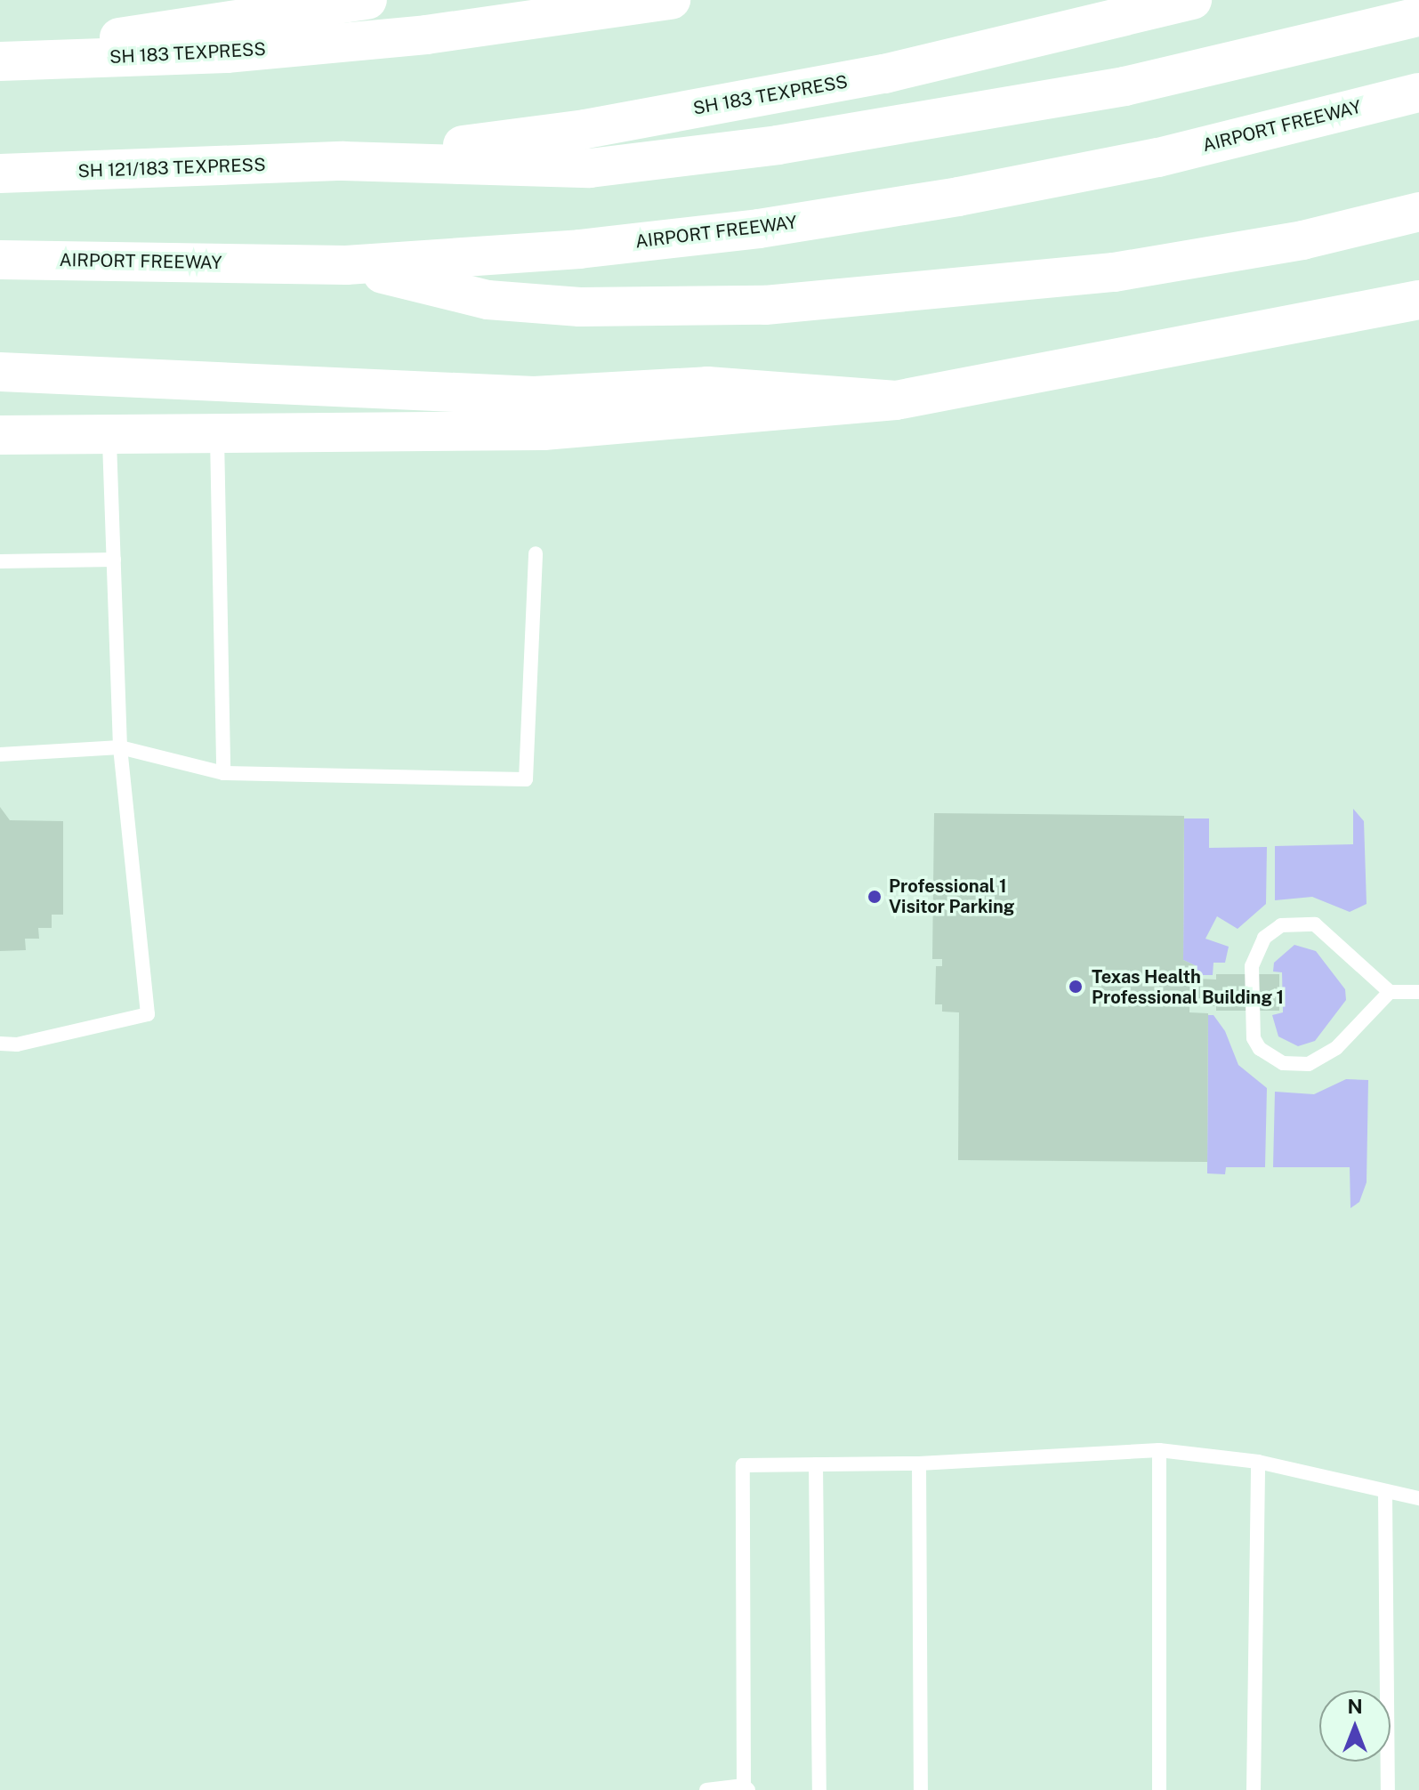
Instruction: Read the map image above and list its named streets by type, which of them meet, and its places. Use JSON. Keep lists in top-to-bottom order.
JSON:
{
  "streets": {
    "main road": ["SH 183 TEXPRESS", "AIRPORT FREEWAY", "SH 121/183 TEXPRESS"]
  },
  "crossings": [
    ["SH 183 TEXPRESS", "SH 121/183 TEXPRESS"]
  ],
  "places": ["Professional 1 Visitor Parking", "Texas Health Professional Building 1"],
  "north": "top"
}
